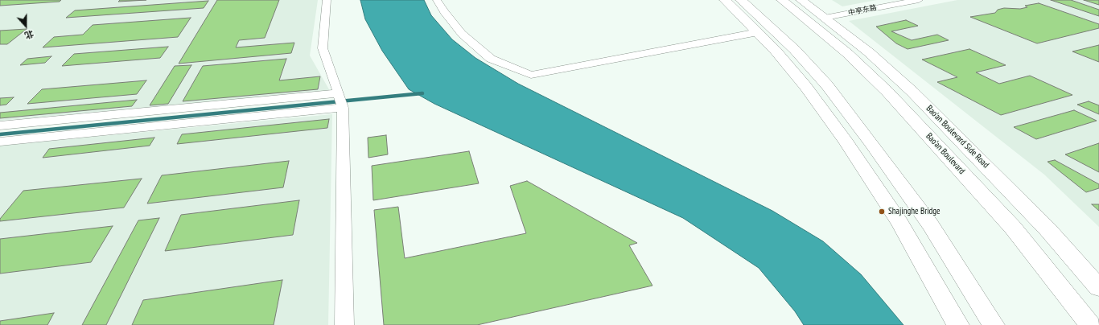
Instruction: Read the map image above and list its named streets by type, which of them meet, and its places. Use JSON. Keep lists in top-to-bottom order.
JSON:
{
  "streets": {
    "main road": ["Bao'an Boulevard Side Road", "Bao'an Boulevard"],
    "street": ["中亭东路"]
  },
  "crossings": [
    ["中亭东路", "Bao'an Boulevard Side Road"]
  ],
  "places": ["Shajinghe Bridge"],
  "north": "bottom"
}
